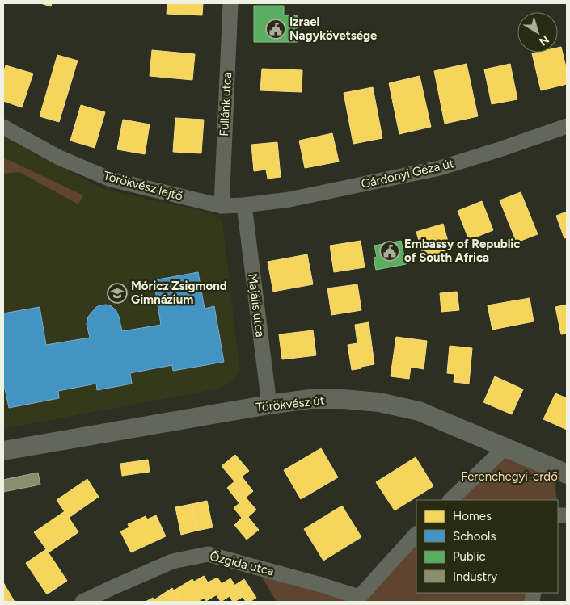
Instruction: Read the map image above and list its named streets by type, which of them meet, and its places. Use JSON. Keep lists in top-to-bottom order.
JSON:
{
  "streets": {
    "street": [
      "Fullánk utca",
      "Gárdonyi Géza út",
      "Törökvész lejtő",
      "Majális utca",
      "Törökvész út",
      "Őzgida utca"
    ]
  },
  "crossings": [
    ["Fullánk utca", "Törökvész lejtő"],
    ["Gárdonyi Géza út", "Törökvész lejtő"],
    ["Gárdonyi Géza út", "Majális utca"],
    ["Törökvész lejtő", "Majális utca"],
    ["Majális utca", "Törökvész út"]
  ],
  "parks": ["Ferenchegyi-erdő"],
  "places": {
    "public building": ["Izrael Nagykövetsége", "Embassy of Republic of South Africa"],
    "school or university": ["Móricz Zsigmond Gimnázium"]
  },
  "legend": [
    "Homes",
    "Schools",
    "Public",
    "Industry"
  ],
  "north": "bottom right"
}
